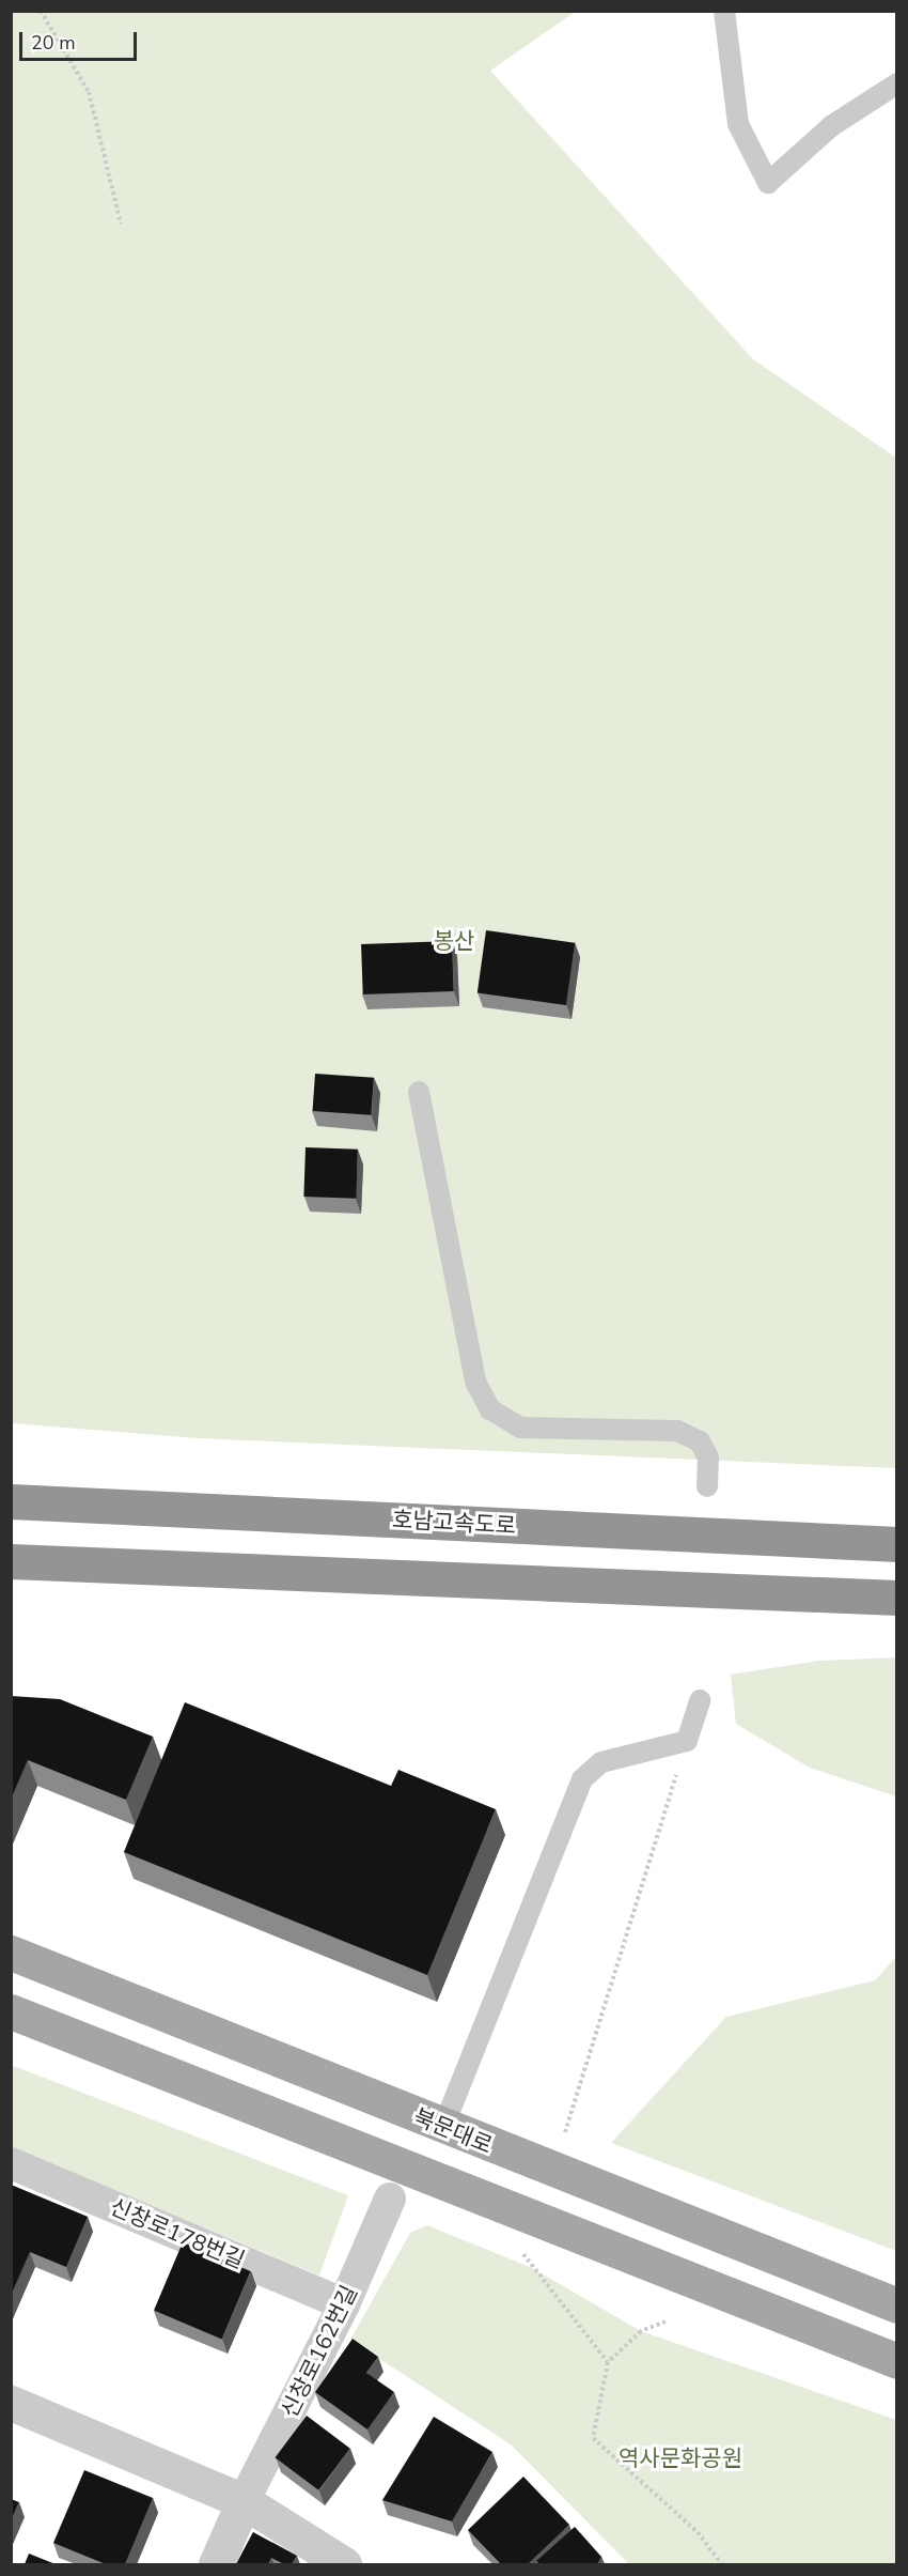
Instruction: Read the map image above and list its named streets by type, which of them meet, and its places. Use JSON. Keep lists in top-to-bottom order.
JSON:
{
  "streets": {
    "highway": ["호남고속도로"],
    "main road": ["북문대로"],
    "street": ["신창로178번길", "신창로162번길"]
  },
  "crossings": [
    ["신창로178번길", "신창로162번길"]
  ],
  "parks": ["봉산", "역사문화공원"],
  "scale_bar": "20 m"
}
